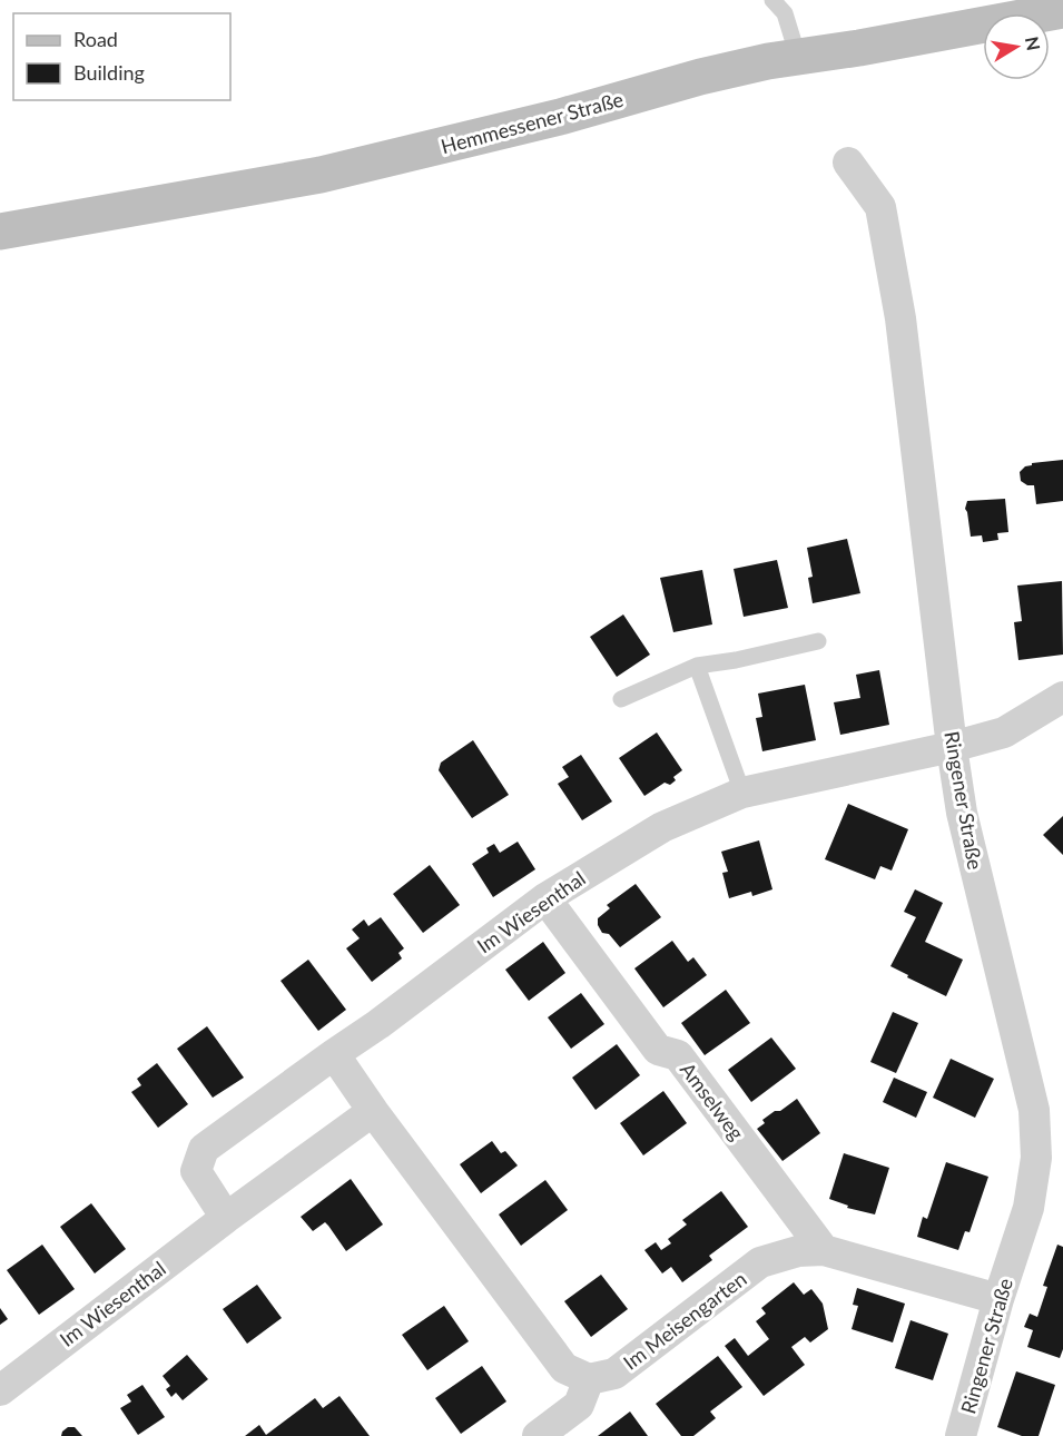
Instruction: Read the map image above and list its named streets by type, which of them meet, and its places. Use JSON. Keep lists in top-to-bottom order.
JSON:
{
  "streets": {
    "main road": ["Hemmessener Straße"],
    "street": [
      "Ringener Straße",
      "Im Wiesenthal",
      "Amselweg",
      "Im Meisengarten"
    ]
  },
  "crossings": [
    ["Ringener Straße", "Im Wiesenthal"],
    ["Ringener Straße", "Im Meisengarten"],
    ["Im Wiesenthal", "Amselweg"],
    ["Amselweg", "Im Meisengarten"]
  ],
  "legend": ["Road", "Building"],
  "north": "right"
}
